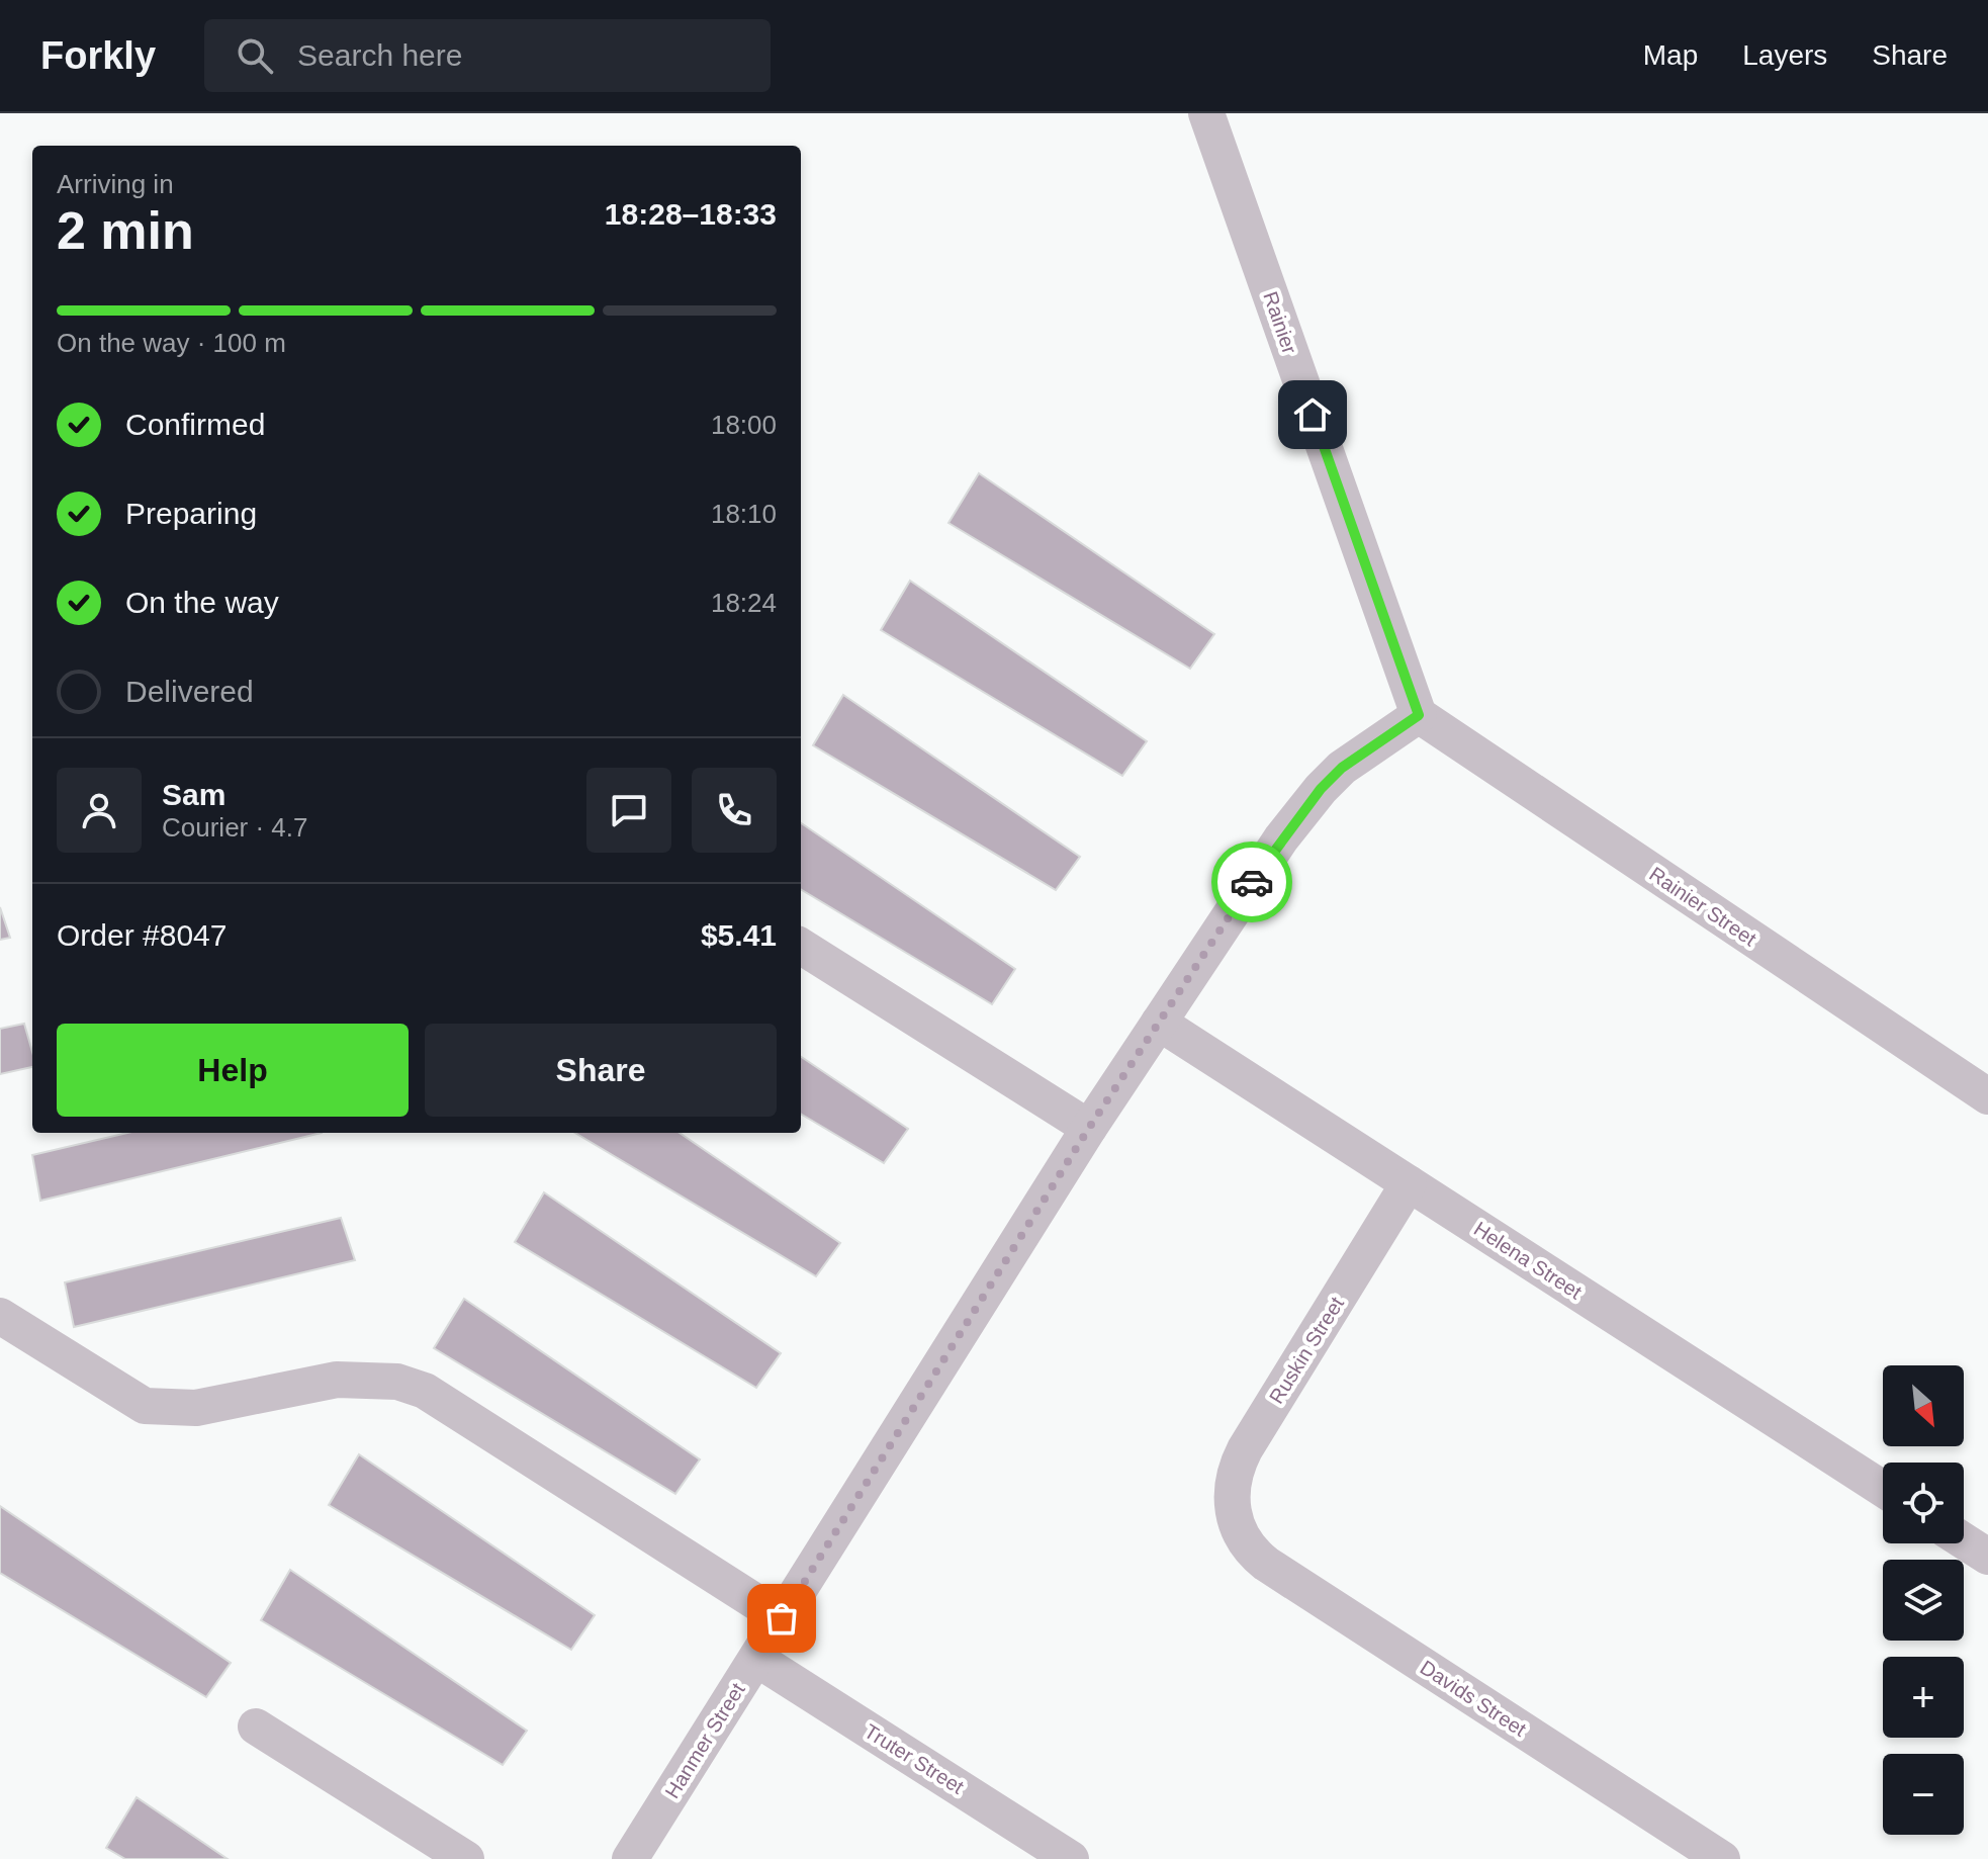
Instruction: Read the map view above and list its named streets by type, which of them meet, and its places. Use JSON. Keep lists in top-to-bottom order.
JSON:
{
  "streets": {
    "street": [
      "Rainier",
      "Rainier Street",
      "Helena Street",
      "Ruskin Street",
      "Davids Street",
      "Hanmer Street",
      "Truter Street"
    ]
  },
  "crossings": [
    ["Rainier", "Rainier Street"],
    ["Rainier", "Hanmer Street"],
    ["Rainier Street", "Hanmer Street"],
    ["Helena Street", "Ruskin Street"],
    ["Helena Street", "Hanmer Street"],
    ["Ruskin Street", "Davids Street"],
    ["Hanmer Street", "Truter Street"]
  ],
  "north": "bottom right",
  "page": {
    "header": "Forkly",
    "search": "Search here",
    "nav": ["Map", "Layers", "Share"],
    "heading": ["2 min", "Arriving in", "18:28–18:33"],
    "panel": [
      "Sam",
      "Courier · 4.7",
      "Order #8047",
      "$5.41"
    ],
    "bar": "On the way · 100 m",
    "list": [
      ["Confirmed", "18:00"],
      ["Preparing", "18:10"],
      ["On the way", "18:24"],
      "Delivered"
    ],
    "buttons": ["Help", "Share"],
    "map_buttons": ["+", "−"]
  }
}
